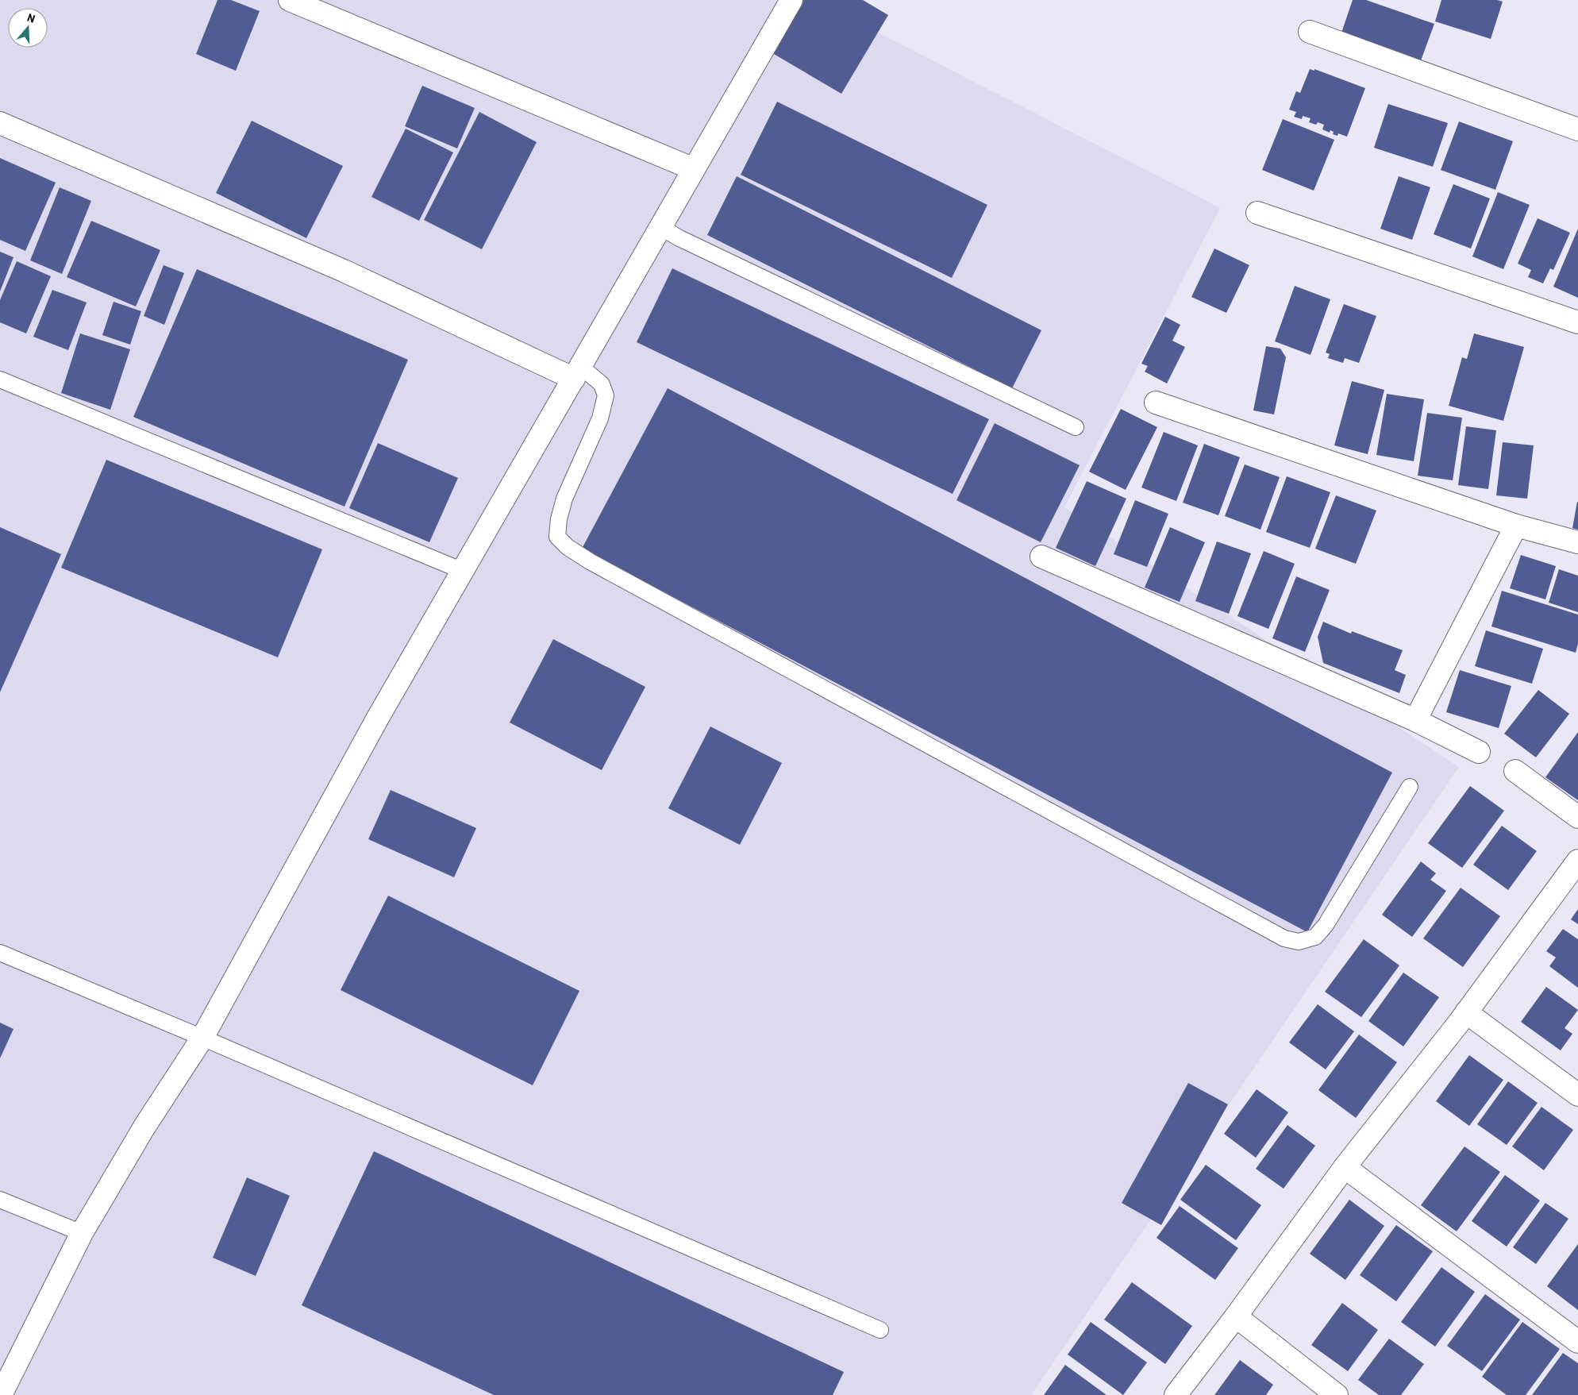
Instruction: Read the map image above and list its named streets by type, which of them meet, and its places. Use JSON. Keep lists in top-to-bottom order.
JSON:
{
  "north": "top"
}
